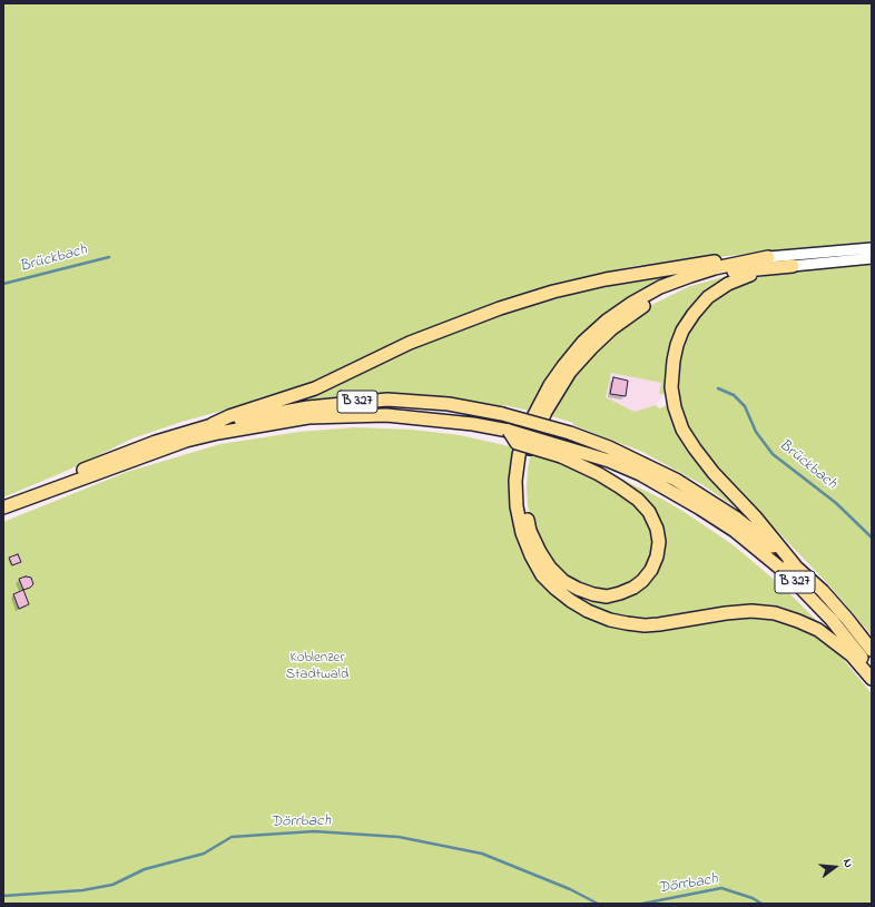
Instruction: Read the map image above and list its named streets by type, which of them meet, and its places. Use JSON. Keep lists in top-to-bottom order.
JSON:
{
  "streets": {
    "highway": ["B 327"]
  },
  "water": ["Brückbach", "Dörrbach"],
  "parks": ["Koblenzer Stadtwald"],
  "north": "right"
}
